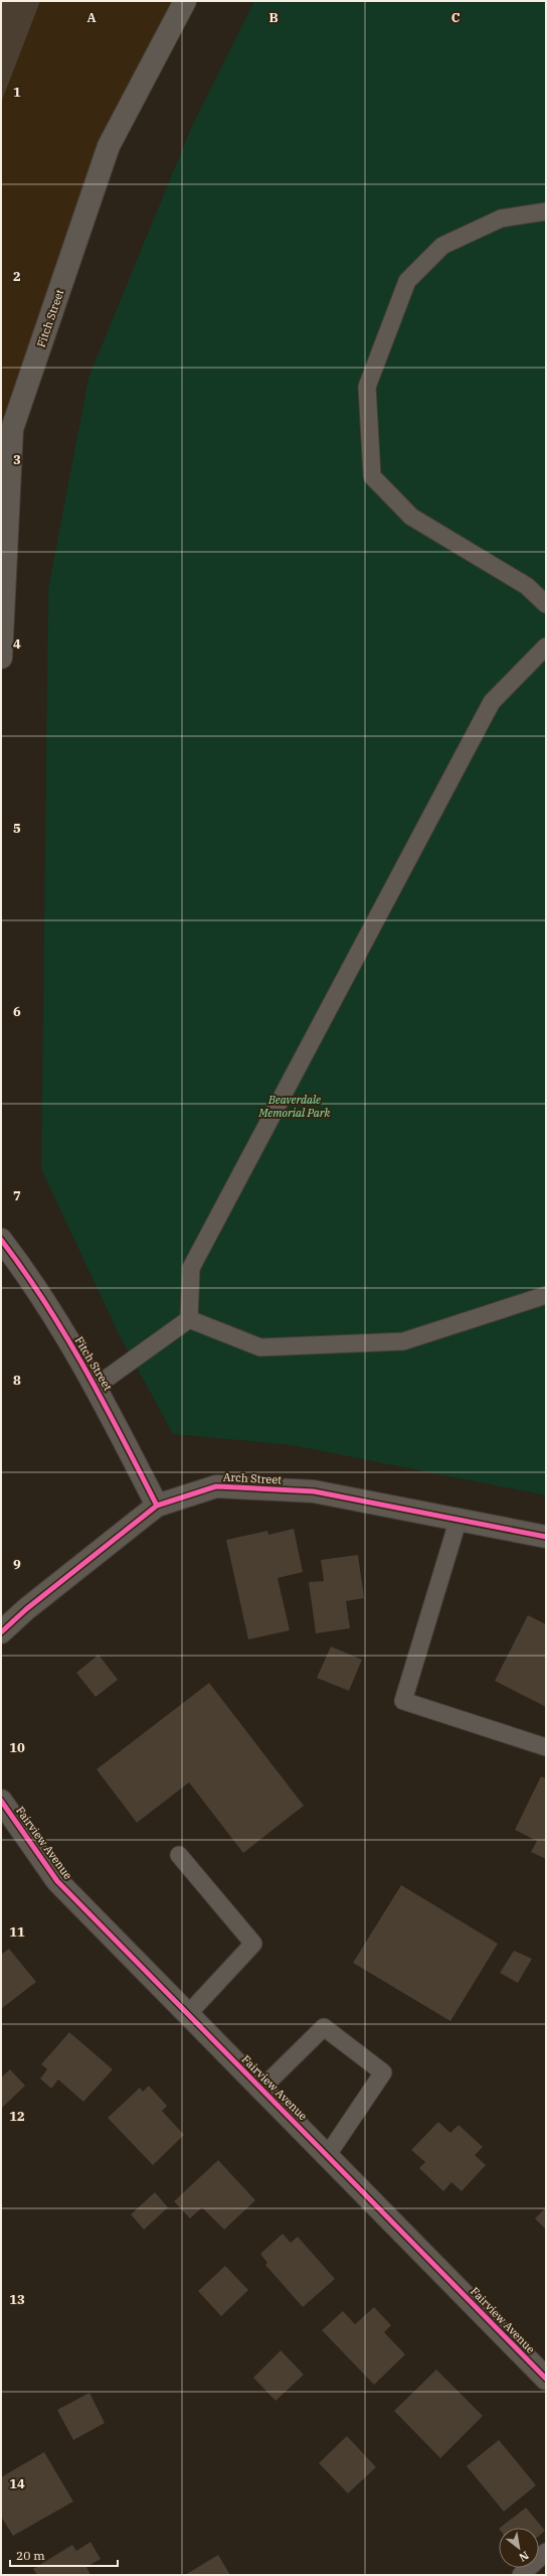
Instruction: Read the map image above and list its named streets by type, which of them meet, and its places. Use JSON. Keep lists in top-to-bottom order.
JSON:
{
  "streets": {
    "street": ["Fitch Street", "Arch Street", "Fairview Avenue"]
  },
  "crossings": [
    ["Fitch Street", "Arch Street"]
  ],
  "parks": ["Beaverdale Memorial Park"],
  "scale_bar": "20 m",
  "north": "bottom right",
  "grid": {
    "columns": ["A", "B", "C"],
    "rows": [
      "1",
      "2",
      "3",
      "4",
      "5",
      "6",
      "7",
      "8",
      "9",
      "10",
      "11",
      "12",
      "13",
      "14"
    ]
  }
}
